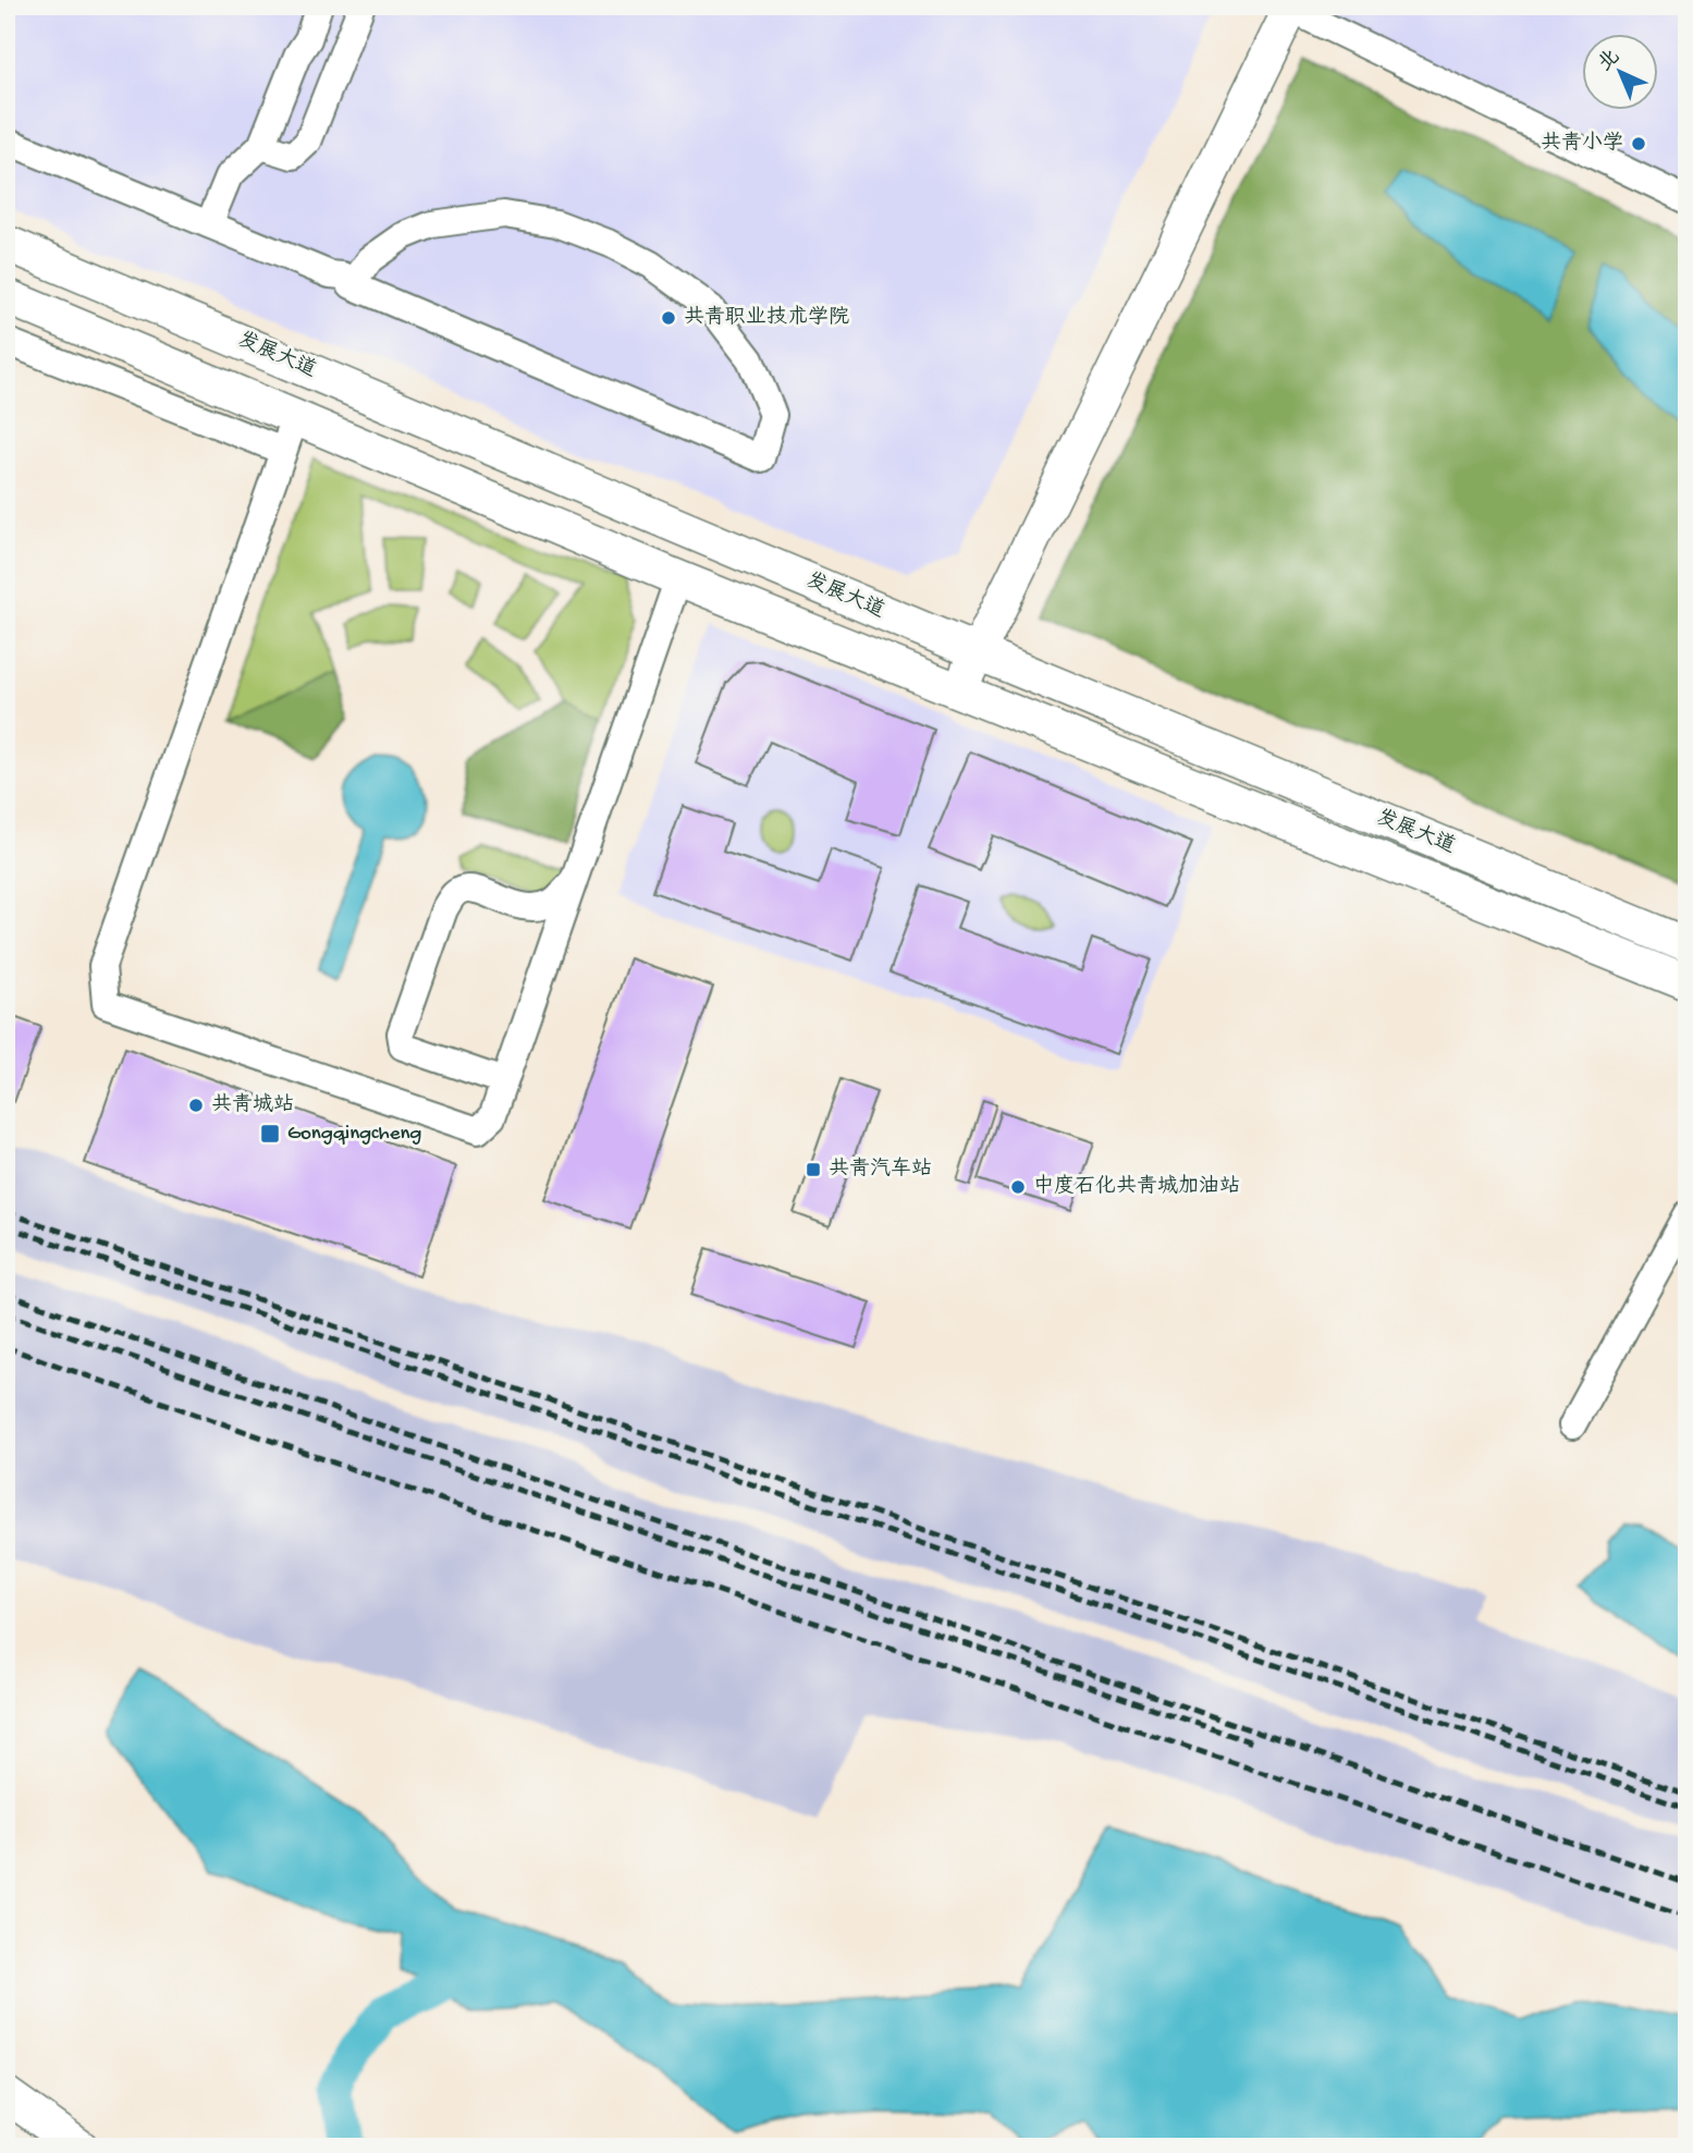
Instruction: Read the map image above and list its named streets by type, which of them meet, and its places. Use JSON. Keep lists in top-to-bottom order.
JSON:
{
  "streets": {
    "main road": ["发展大道"]
  },
  "places": {
    "other": [
      "共青小学",
      "共青职业技术学院",
      "共青城站",
      "中度石化共青城加油站"
    ],
    "transit": ["Gongqingcheng", "共青汽车站"]
  },
  "north": "top left"
}
